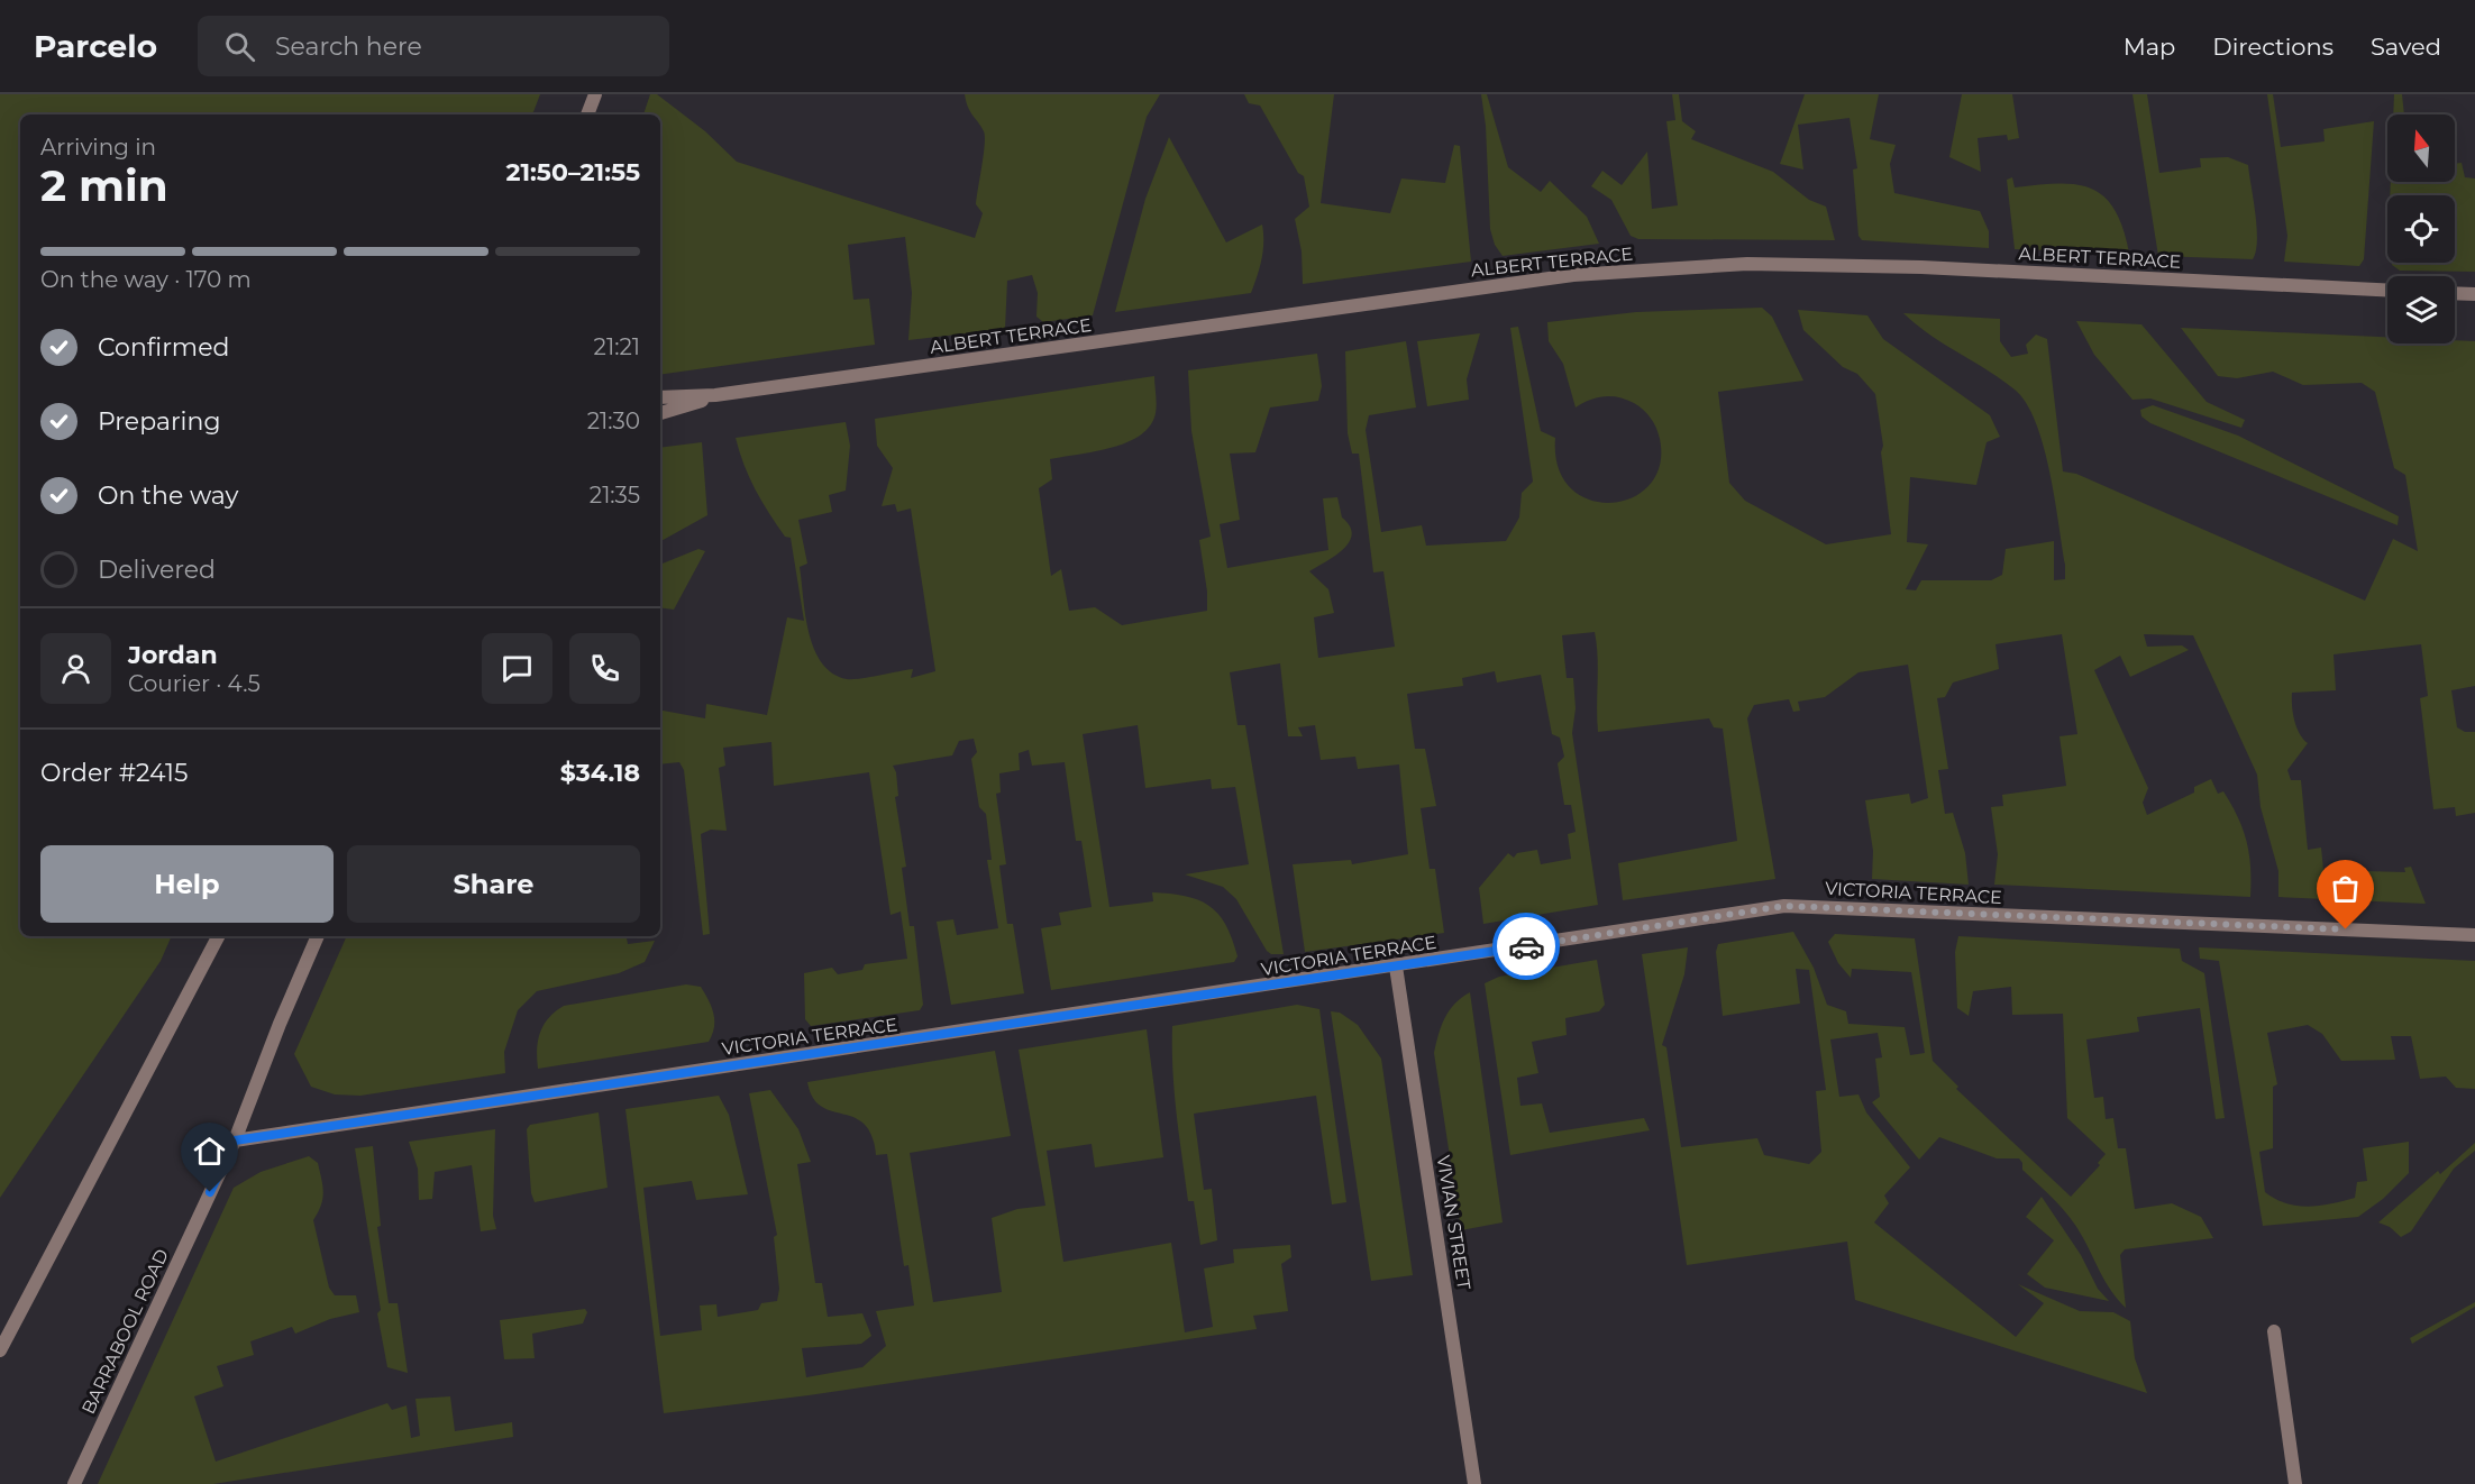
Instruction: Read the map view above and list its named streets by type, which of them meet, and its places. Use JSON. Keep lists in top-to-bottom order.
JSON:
{
  "streets": {
    "street": [
      "ALBERT TERRACE",
      "VICTORIA TERRACE",
      "VIVIAN STREET",
      "BARRABOOL ROAD"
    ]
  },
  "crossings": [
    ["VICTORIA TERRACE", "VIVIAN STREET"],
    ["VICTORIA TERRACE", "BARRABOOL ROAD"]
  ],
  "north": "top",
  "page": {
    "header": "Parcelo",
    "search": "Search here",
    "nav": ["Map", "Directions", "Saved"],
    "heading": ["2 min", "Arriving in", "21:50–21:55"],
    "panel": [
      "Jordan",
      "Courier · 4.5",
      "Order #2415",
      "$34.18"
    ],
    "bar": "On the way · 170 m",
    "list": [
      ["Confirmed", "21:21"],
      ["Preparing", "21:30"],
      ["On the way", "21:35"],
      "Delivered"
    ],
    "buttons": ["Help", "Share"]
  }
}
